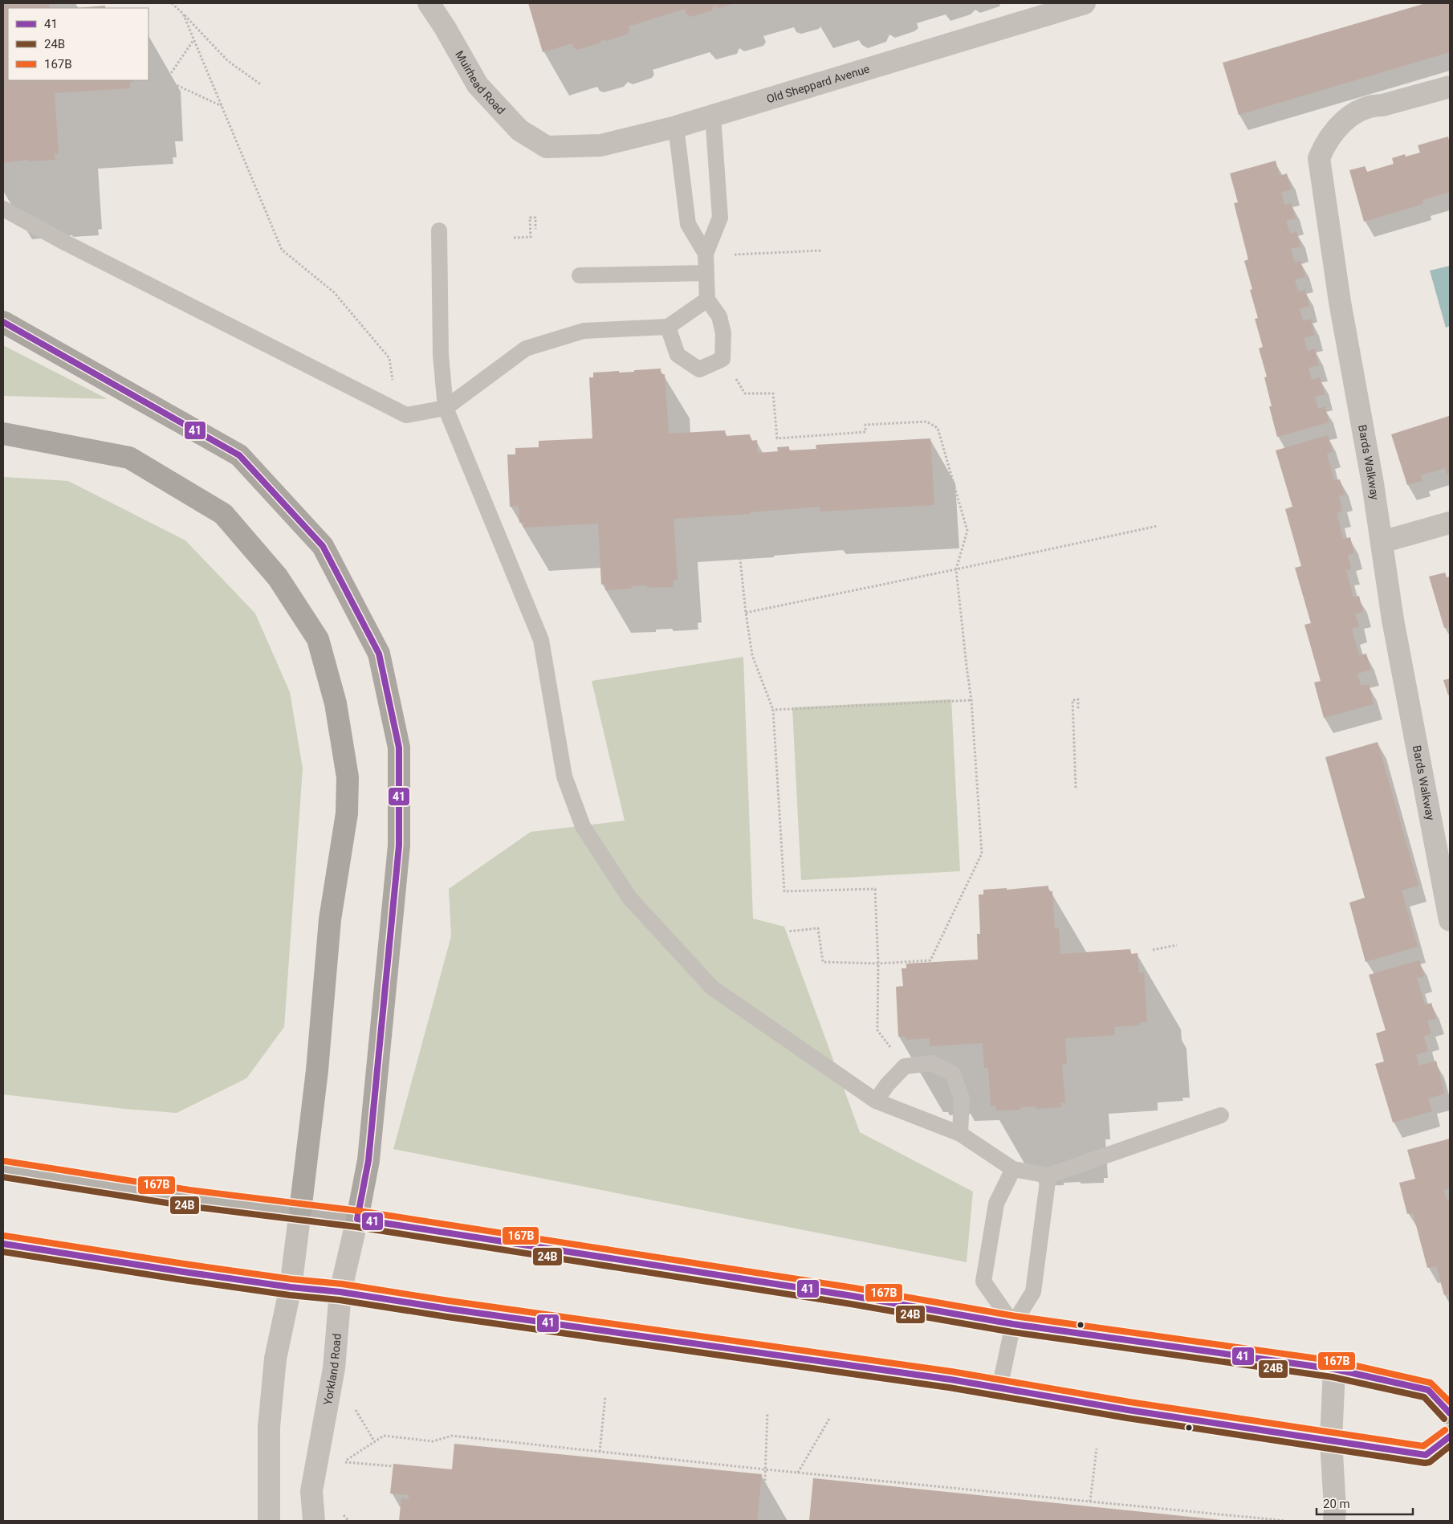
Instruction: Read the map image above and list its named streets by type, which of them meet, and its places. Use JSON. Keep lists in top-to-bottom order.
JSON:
{
  "streets": {
    "street": [
      "Muirhead Road",
      "Old Sheppard Avenue",
      "Bards Walkway",
      "Yorkland Road"
    ]
  },
  "crossings": [
    ["Muirhead Road", "Old Sheppard Avenue"]
  ],
  "lines": ["transit line 41", "transit line 167B", "transit line 24B"],
  "legend": ["41", "24B", "167B"],
  "scale_bar": "20 m"
}
